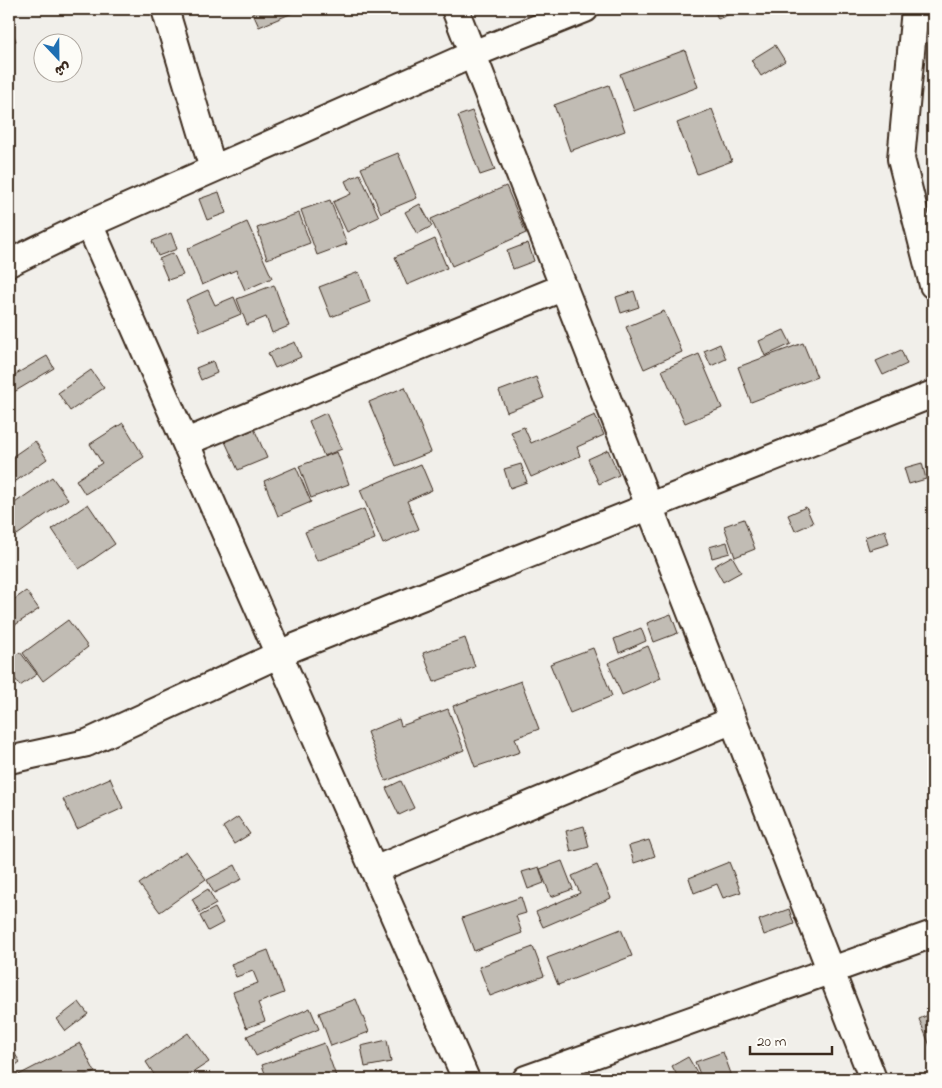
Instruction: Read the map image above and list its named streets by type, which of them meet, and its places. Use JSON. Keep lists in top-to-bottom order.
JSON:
{
  "scale_bar": "20 m",
  "north": "bottom"
}
